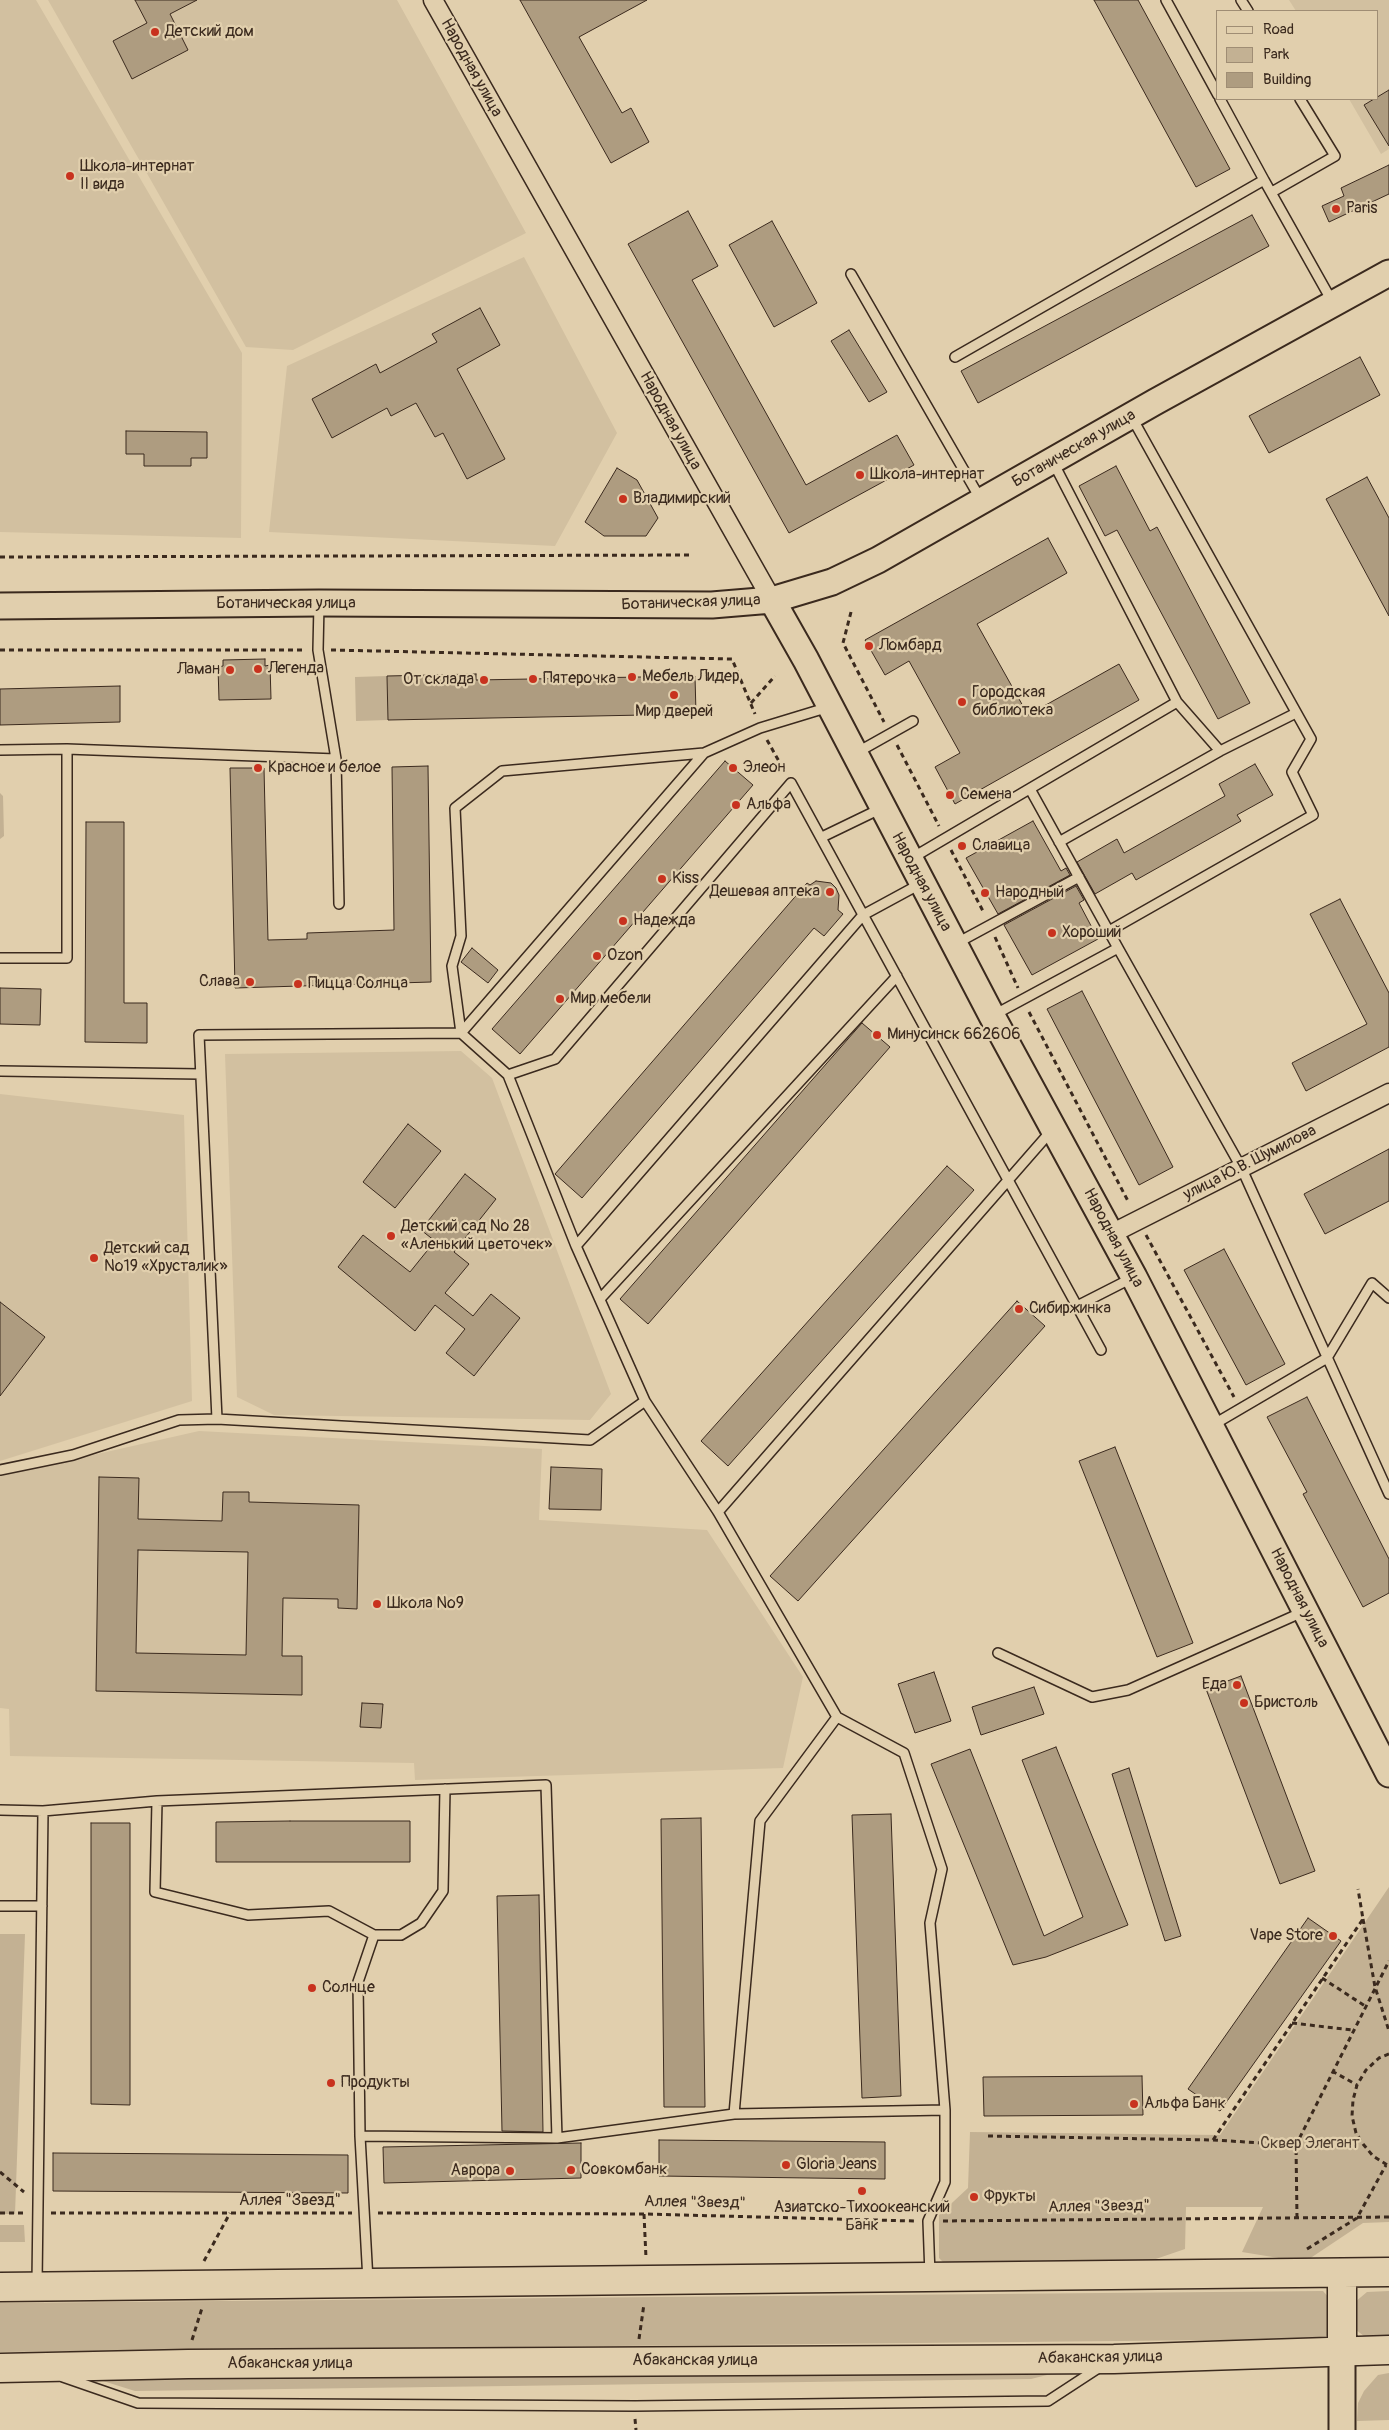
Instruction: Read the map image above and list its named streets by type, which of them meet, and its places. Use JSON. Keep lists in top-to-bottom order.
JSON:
{
  "streets": {
    "main road": ["Абаканская улица"],
    "street": ["Народная улица", "Ботаническая улица", "улица Ю.В. Шумилова"],
    "path": ["Аллея \"Звезд\""]
  },
  "crossings": [
    ["Народная улица", "Ботаническая улица"],
    ["Народная улица", "улица Ю.В. Шумилова"]
  ],
  "parks": ["Сквер Элегант"],
  "places": [
    "Детский дом",
    "Школа-интернат II вида",
    "Paris",
    "Школа-интернат",
    "Владимирский",
    "Ломбард",
    "Легенда",
    "Ламан",
    "Мебель Лидер",
    "Пятерочка",
    "От склада",
    "Мир дверей",
    "Городская библиотека",
    "Красное и белое",
    "Элеон",
    "Семена",
    "Альфа",
    "Славица",
    "Kiss",
    "Дешевая аптека",
    "Народный",
    "Надежда",
    "Хороший",
    "Ozon",
    "Слава",
    "Пицца Солнца",
    "Мир мебели",
    "Минусинск 662606",
    "Детский сад № 28 «Аленький цветочек»",
    "Детский сад №19 «Хрусталик»",
    "Сибиржинка",
    "Школа №9",
    "Еда",
    "Бристоль",
    "Vape Store",
    "Солнце",
    "Продукты",
    "Альфа Банк",
    "Gloria Jeans",
    "Совкомбанк",
    "Аврора",
    "Азиатско-Тихоокеанский Банк",
    "Фрукты"
  ],
  "legend": ["Road", "Park", "Building"]
}
